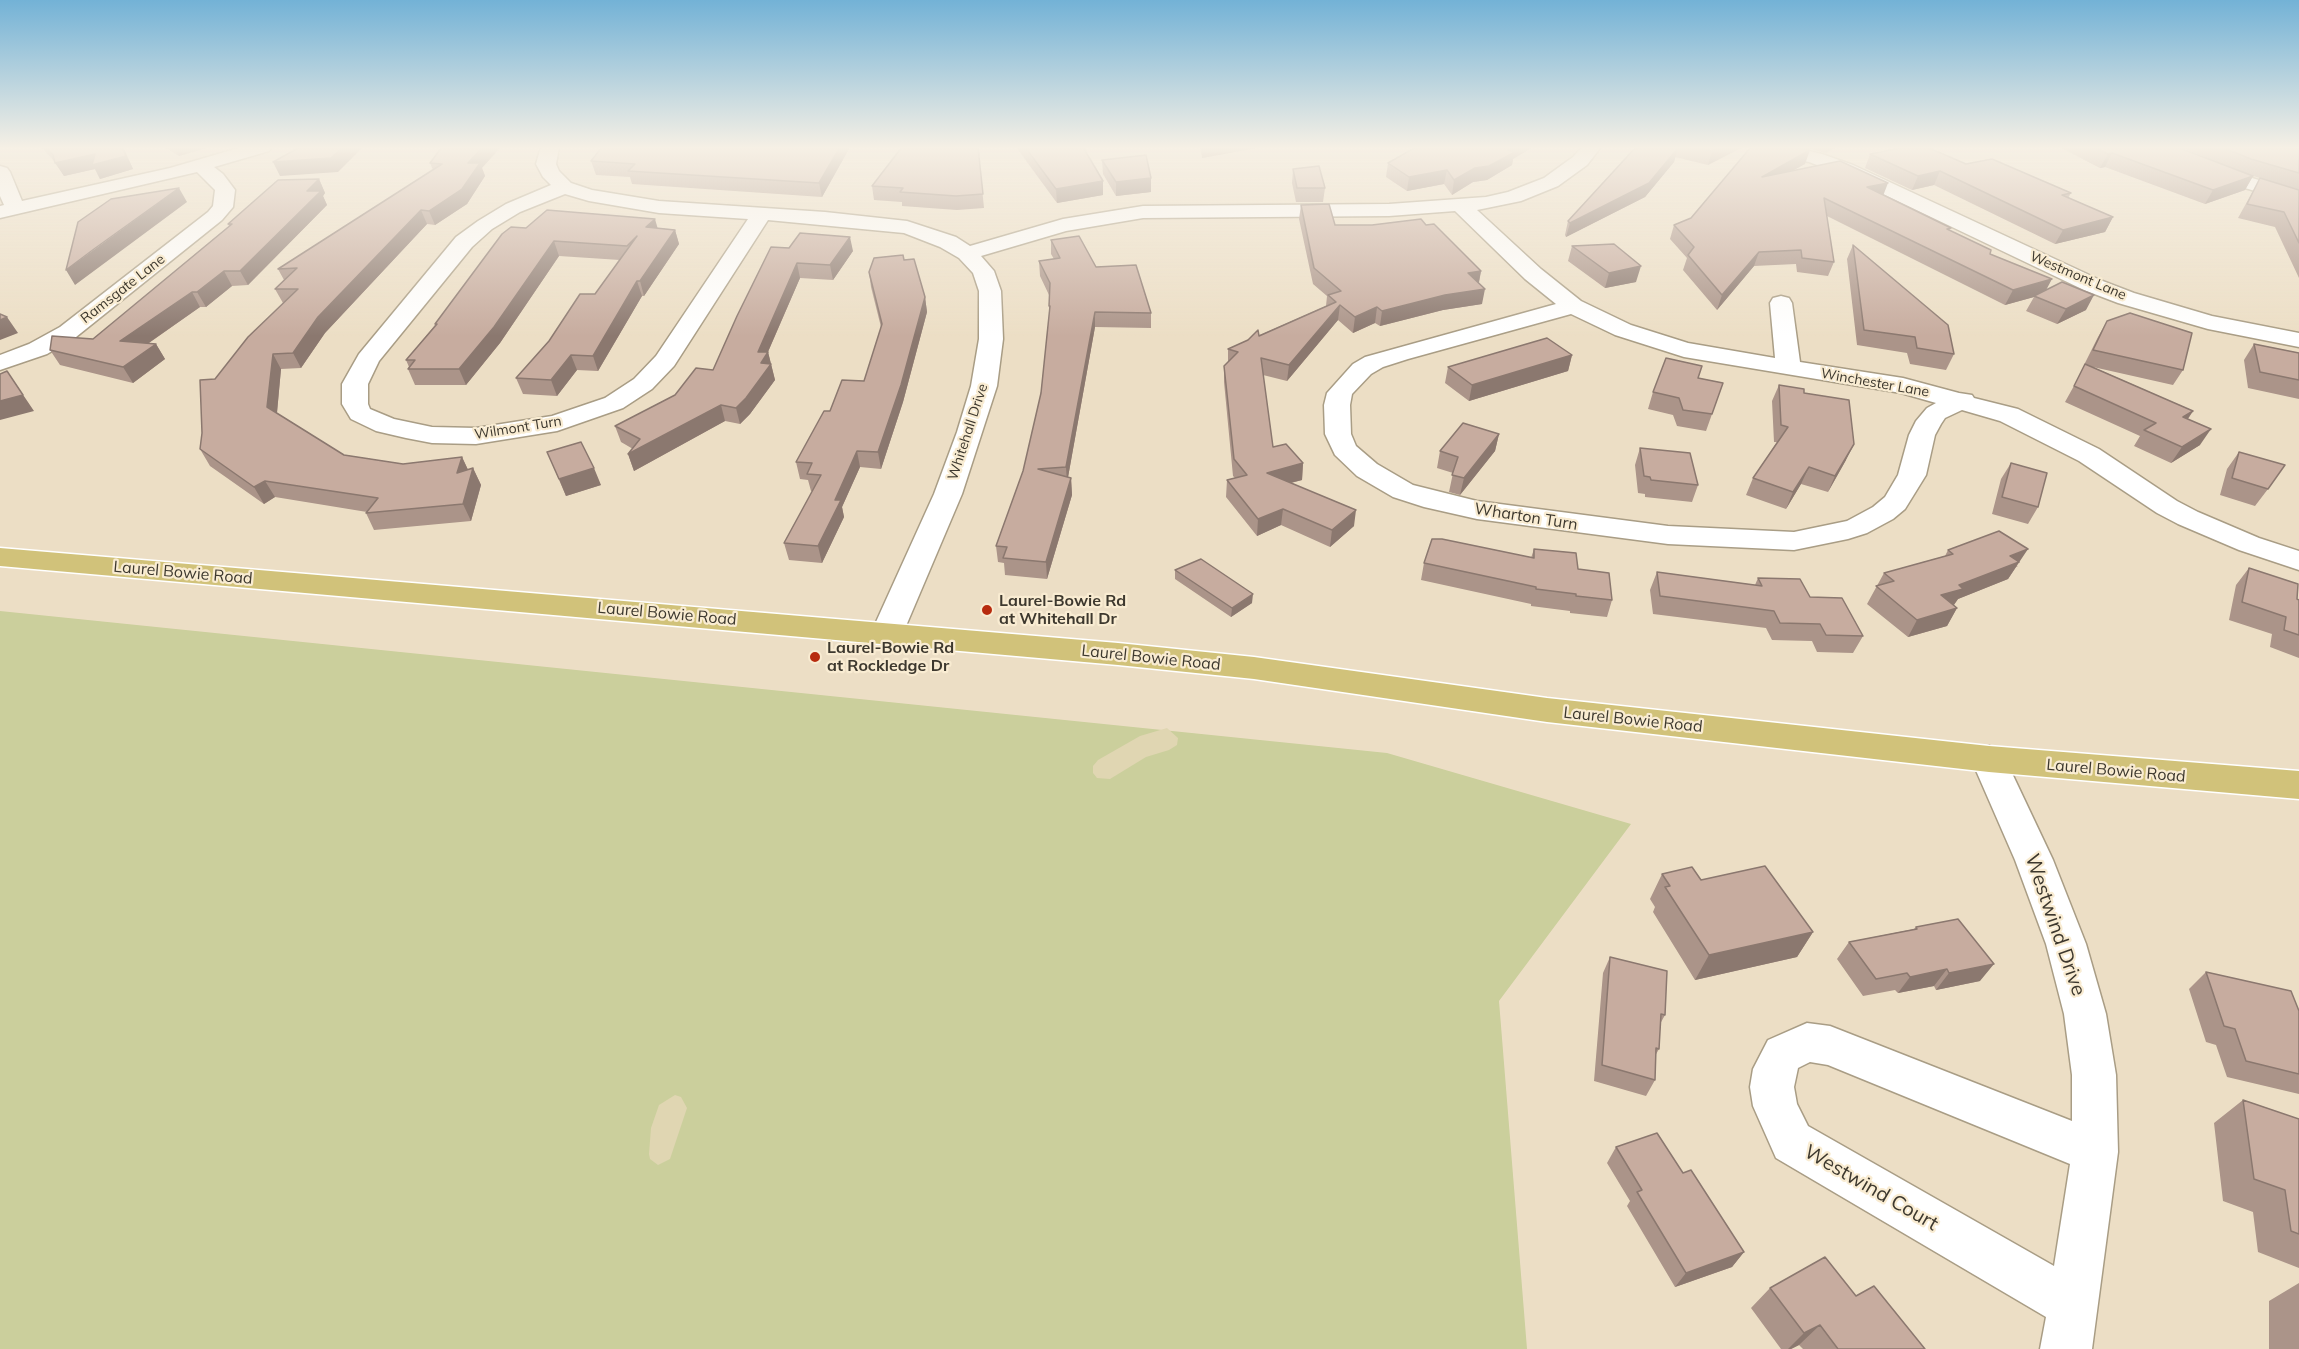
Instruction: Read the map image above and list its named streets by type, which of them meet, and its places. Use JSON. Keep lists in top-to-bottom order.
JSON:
{
  "streets": {
    "main road": ["Laurel Bowie Road"],
    "street": [
      "Westmont Lane",
      "Ramsgate Lane",
      "Winchester Lane",
      "Wilmont Turn",
      "Whitehall Drive",
      "Wharton Turn",
      "Westwind Drive",
      "Westwind Court"
    ]
  },
  "crossings": [
    ["Winchester Lane", "Wharton Turn"],
    ["Wilmont Turn", "Whitehall Drive"],
    ["Whitehall Drive", "Laurel Bowie Road"],
    ["Laurel Bowie Road", "Westwind Drive"],
    ["Westwind Drive", "Westwind Court"]
  ],
  "places": ["Laurel-Bowie Rd at Whitehall Dr", "Laurel-Bowie Rd at Rockledge Dr"]
}
